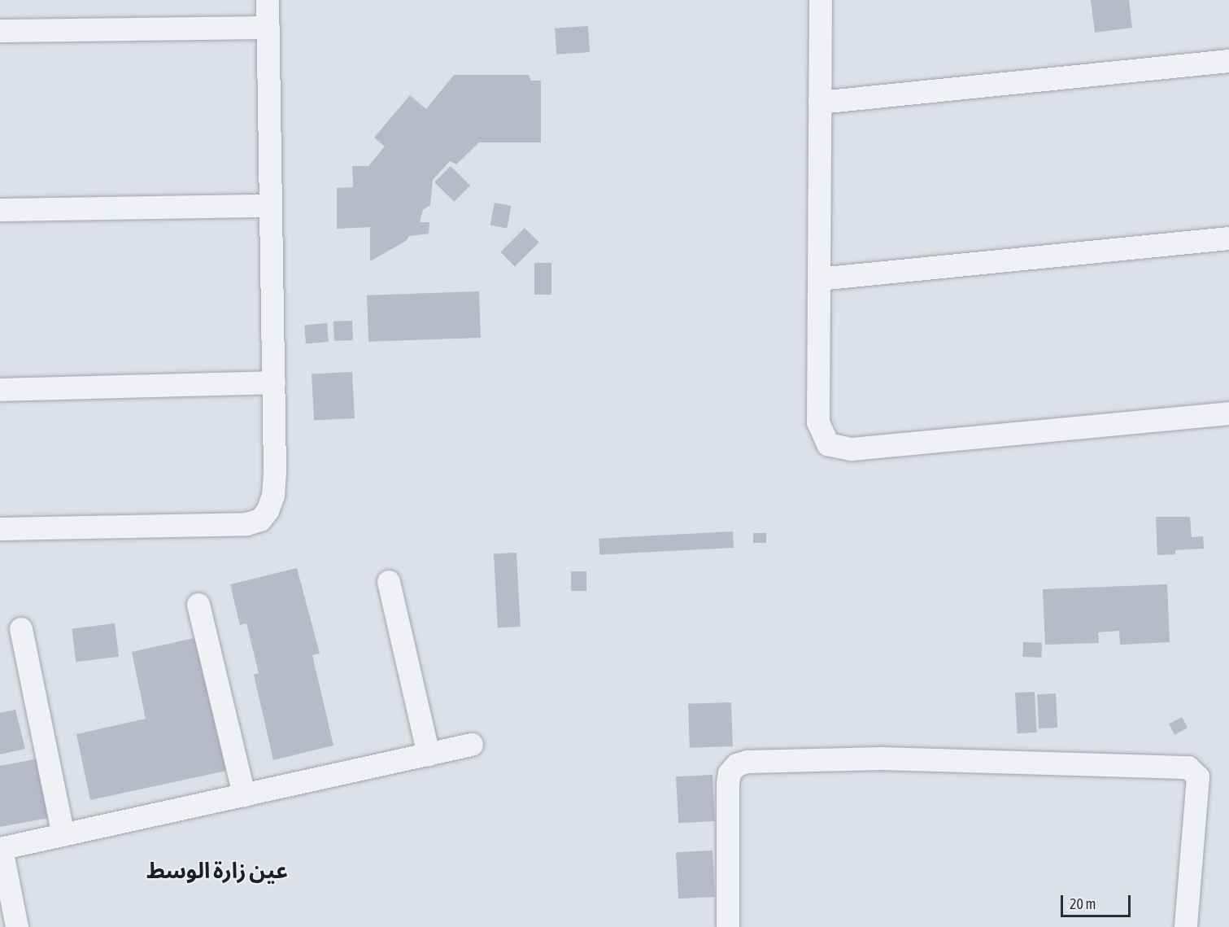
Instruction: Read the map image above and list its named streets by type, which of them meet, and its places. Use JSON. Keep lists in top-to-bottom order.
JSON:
{
  "districts": ["عين زارة الوسط"],
  "scale_bar": "20 m"
}
